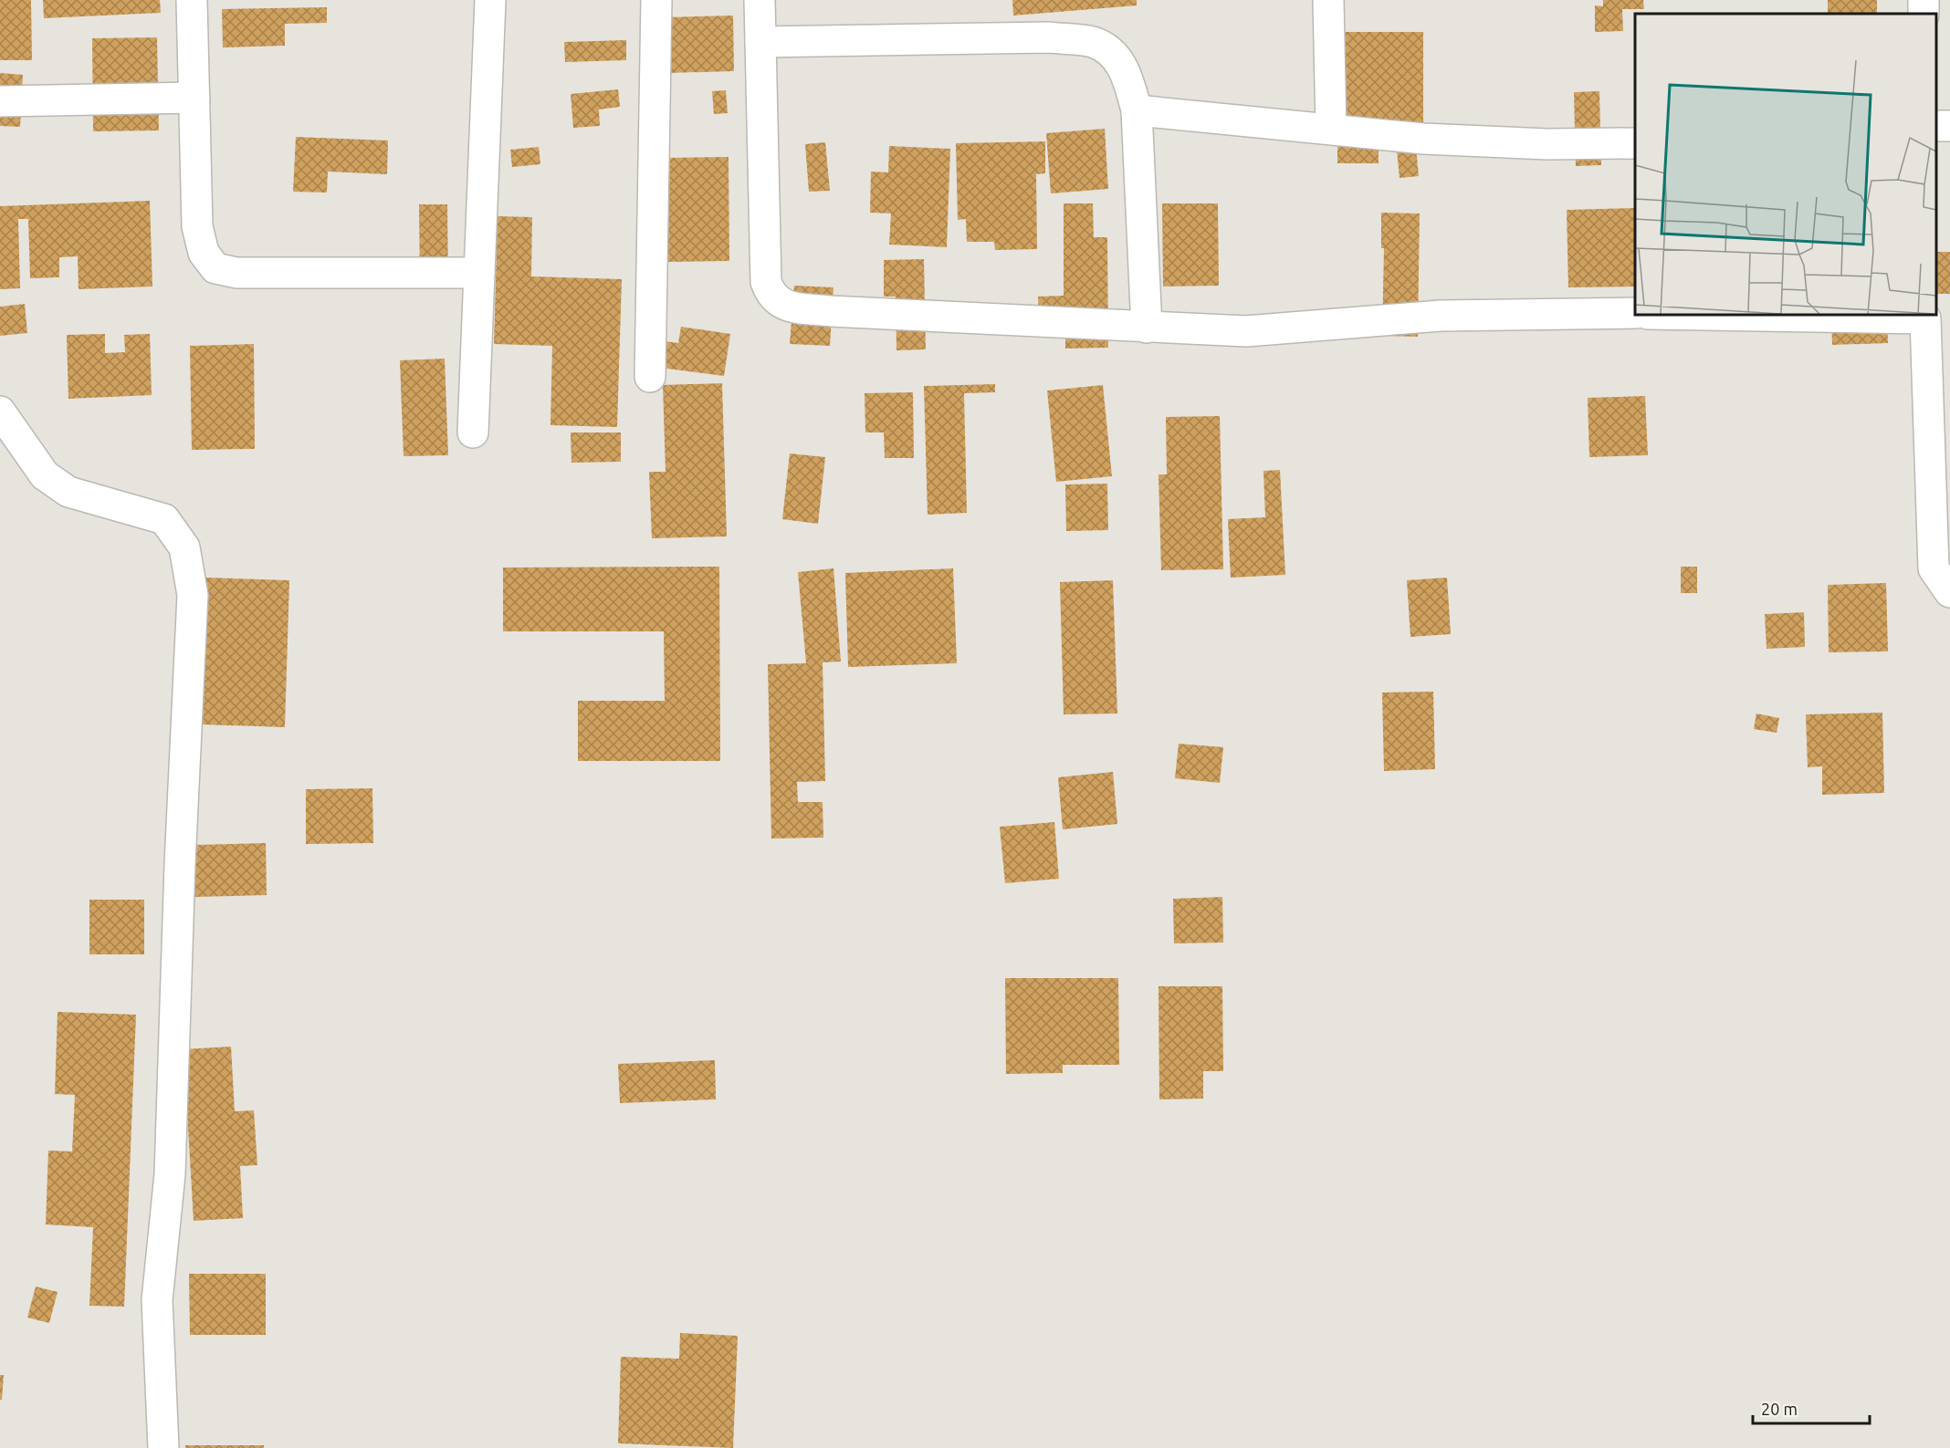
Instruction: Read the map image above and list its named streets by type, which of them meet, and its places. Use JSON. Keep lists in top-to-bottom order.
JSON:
{
  "scale_bar": "20 m"
}
